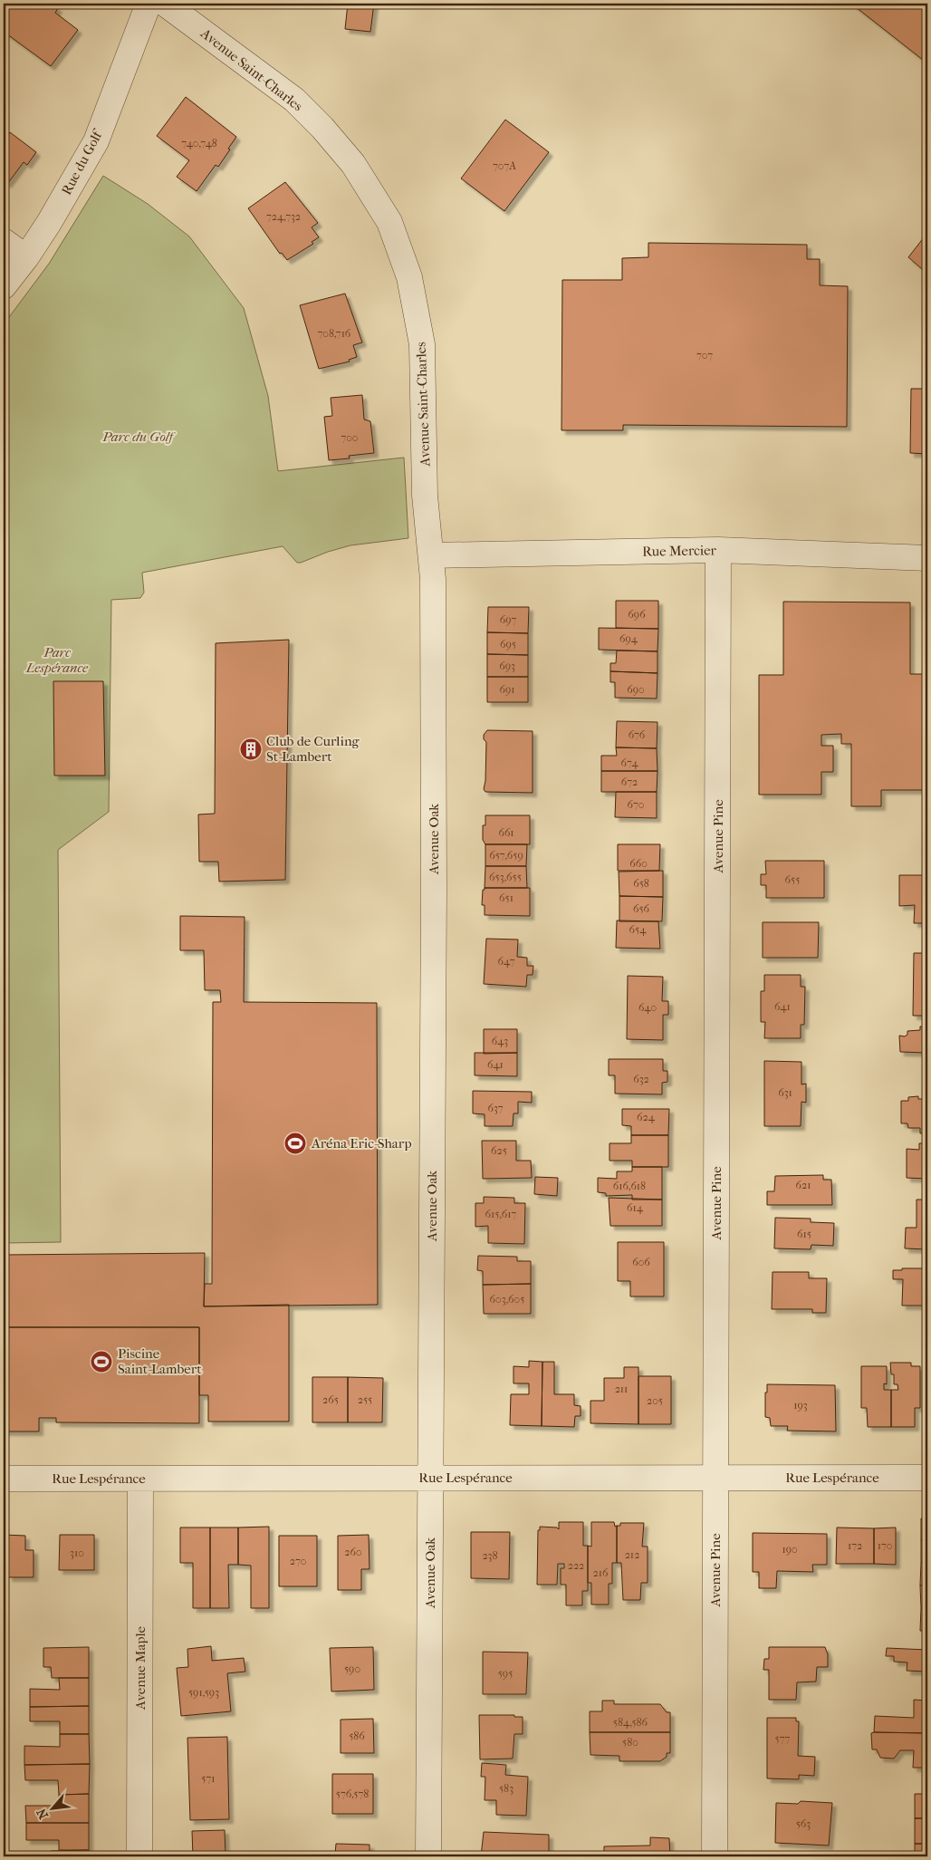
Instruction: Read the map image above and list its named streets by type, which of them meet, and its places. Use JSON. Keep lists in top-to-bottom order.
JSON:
{
  "streets": {
    "street": [
      "Avenue Saint-Charles",
      "Rue du Golf",
      "Rue Mercier",
      "Avenue Pine",
      "Avenue Oak",
      "Rue Lespérance",
      "Avenue Maple"
    ]
  },
  "crossings": [
    ["Avenue Saint-Charles", "Rue Mercier"],
    ["Avenue Saint-Charles", "Avenue Oak"],
    ["Rue Mercier", "Avenue Pine"],
    ["Rue Mercier", "Avenue Oak"],
    ["Avenue Pine", "Rue Lespérance"],
    ["Avenue Oak", "Rue Lespérance"],
    ["Rue Lespérance", "Avenue Maple"]
  ],
  "parks": ["Parc du Golf", "Parc Lespérance"],
  "places": {
    "building": ["Club de Curling St-Lambert"],
    "sports": ["Aréna Eric-Sharp", "Piscine Saint-Lambert"]
  },
  "house_numbers": [
    "740,748",
    "707A",
    "724,732",
    "708,716",
    "707",
    "700",
    "696",
    "697",
    "694",
    "695",
    "693",
    "691",
    "690",
    "676",
    "674",
    "672",
    "670",
    "661",
    "657,659",
    "660",
    "653,655",
    "655",
    "658",
    "651",
    "656",
    "654",
    "647",
    "641",
    "640",
    "643",
    "641",
    "632",
    "631",
    "637",
    "624",
    "625",
    "621",
    "616,618",
    "614",
    "615,617",
    "615",
    "606",
    "603,605",
    "211",
    "265",
    "255",
    "205",
    "193",
    "172",
    "170",
    "190",
    "260",
    "310",
    "212",
    "238",
    "270",
    "222",
    "216",
    "590",
    "595",
    "591,593",
    "584,586",
    "586",
    "577",
    "580",
    "571",
    "583",
    "576,578",
    "563"
  ],
  "north": "bottom left"
}
